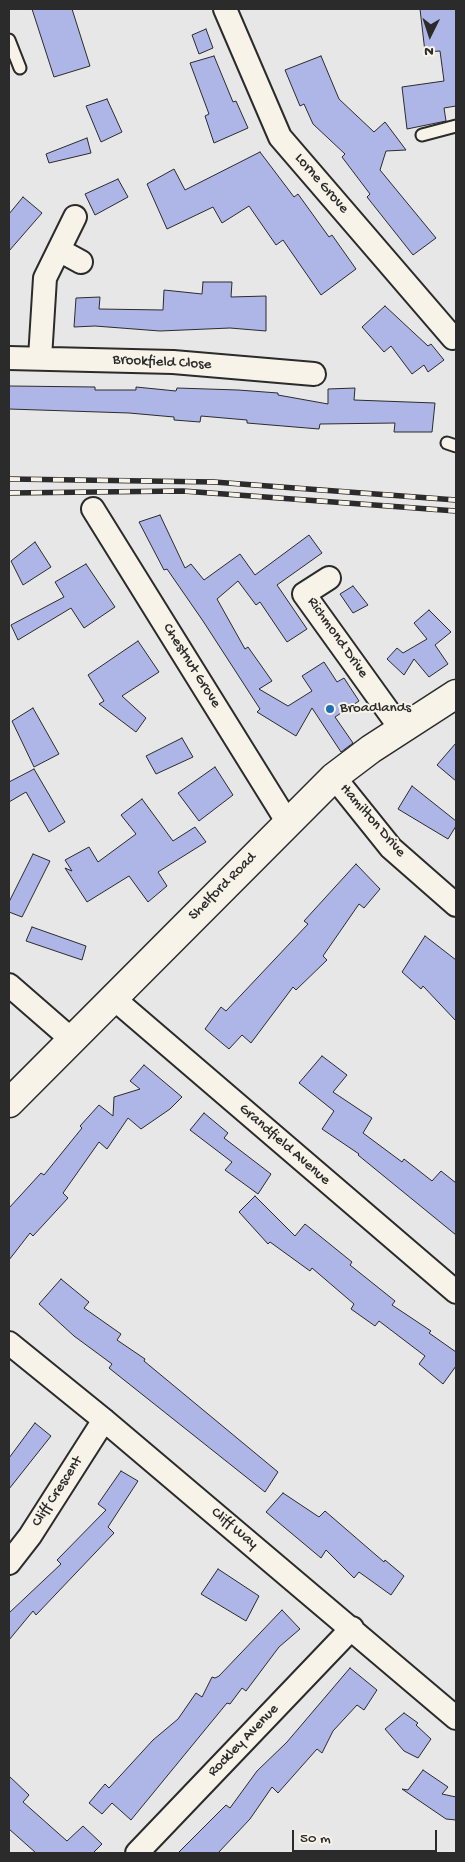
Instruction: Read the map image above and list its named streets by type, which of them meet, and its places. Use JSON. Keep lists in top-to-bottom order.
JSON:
{
  "streets": {
    "street": [
      "Lorne Grove",
      "Brookfield Close",
      "Richmond Drive",
      "Chestnut Grove",
      "Hamilton Drive",
      "Shelford Road",
      "Grandfield Avenue",
      "Cliff Crescent",
      "Cliff Way",
      "Rockley Avenue"
    ]
  },
  "crossings": [
    ["Richmond Drive", "Shelford Road"],
    ["Chestnut Grove", "Shelford Road"],
    ["Hamilton Drive", "Shelford Road"],
    ["Shelford Road", "Grandfield Avenue"],
    ["Cliff Crescent", "Cliff Way"],
    ["Cliff Way", "Rockley Avenue"]
  ],
  "places": ["Broadlands"],
  "scale_bar": "50 m",
  "north": "bottom"
}
